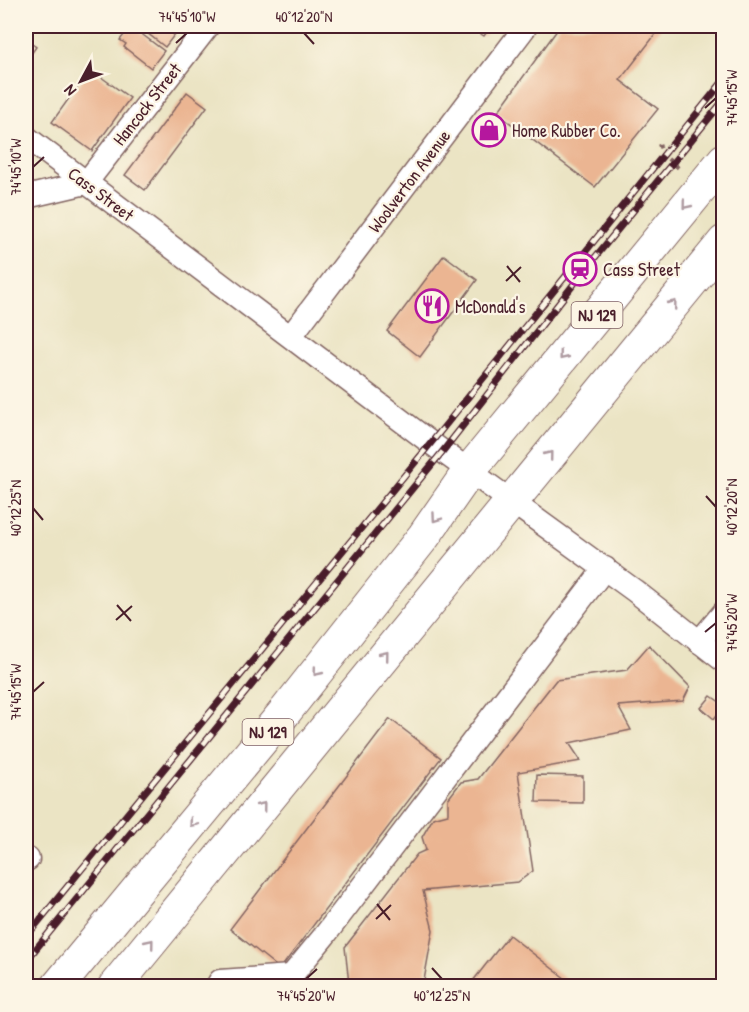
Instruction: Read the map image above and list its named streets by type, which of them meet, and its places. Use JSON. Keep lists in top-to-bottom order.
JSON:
{
  "streets": {
    "highway": ["NJ 129"],
    "street": ["Hancock Street", "Woolverton Avenue", "Cass Street"]
  },
  "crossings": [
    ["Hancock Street", "Cass Street"],
    ["Woolverton Avenue", "Cass Street"],
    ["Cass Street", "NJ 129"]
  ],
  "places": {
    "shop": ["Home Rubber Co."],
    "station": ["Cass Street"],
    "restaurant": ["McDonald's"]
  },
  "north": "bottom left",
  "coordinates": [
    "74°45'10\"W",
    "40°12'20\"N",
    "74°45'15\"W",
    "40°12'25\"N",
    "74°45'20\"W"
  ]
}
